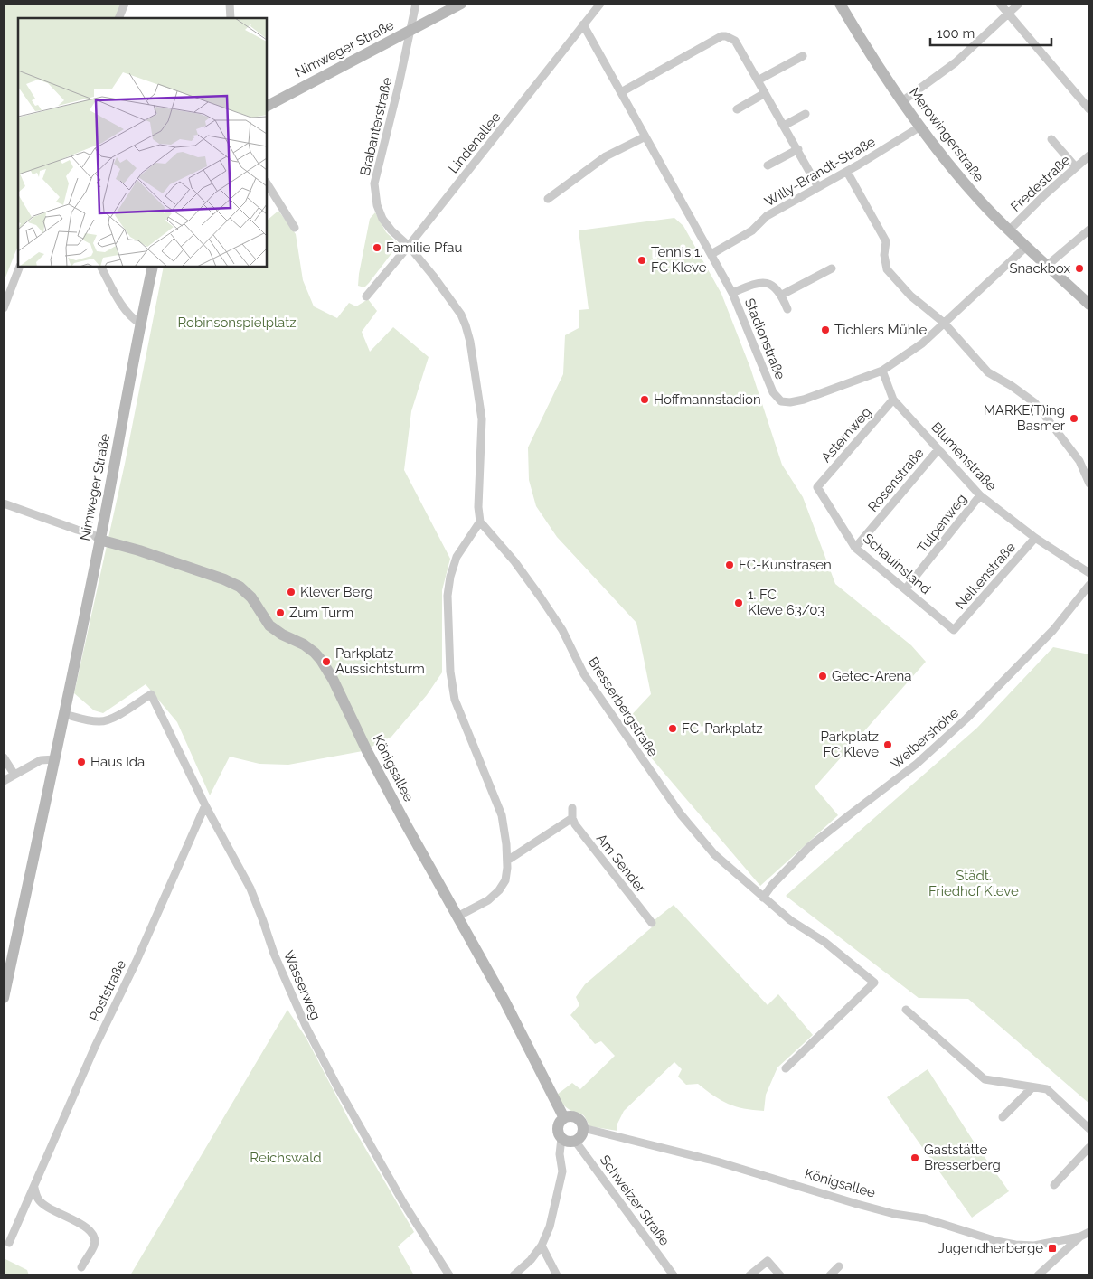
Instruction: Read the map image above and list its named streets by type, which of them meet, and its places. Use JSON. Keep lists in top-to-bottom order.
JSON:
{
  "streets": {
    "street": [
      "Nimweger Straße",
      "Brabanterstraße",
      "Merowingerstraße",
      "Lindenallee",
      "Willy-Brandt-Straße",
      "Fredestraße",
      "Stadionstraße",
      "Asternweg",
      "Blumenstraße",
      "Rosenstraße",
      "Tulpenweg",
      "Schauinsland",
      "Nelkenstraße",
      "Bresserbergstraße",
      "Welbershöhe",
      "Königsallee",
      "Am Sender",
      "Wasserweg",
      "Poststraße",
      "Schweizer Straße"
    ]
  },
  "crossings": [
    ["Nimweger Straße", "Brabanterstraße"],
    ["Nimweger Straße", "Königsallee"],
    ["Nimweger Straße", "Wasserweg"],
    ["Brabanterstraße", "Lindenallee"],
    ["Merowingerstraße", "Willy-Brandt-Straße"],
    ["Merowingerstraße", "Fredestraße"],
    ["Merowingerstraße", "Stadionstraße"],
    ["Lindenallee", "Stadionstraße"],
    ["Willy-Brandt-Straße", "Stadionstraße"],
    ["Stadionstraße", "Blumenstraße"],
    ["Asternweg", "Blumenstraße"],
    ["Asternweg", "Schauinsland"],
    ["Blumenstraße", "Rosenstraße"],
    ["Blumenstraße", "Tulpenweg"],
    ["Blumenstraße", "Nelkenstraße"],
    ["Rosenstraße", "Schauinsland"],
    ["Tulpenweg", "Schauinsland"],
    ["Schauinsland", "Nelkenstraße"],
    ["Bresserbergstraße", "Welbershöhe"],
    ["Königsallee", "Schweizer Straße"],
    ["Wasserweg", "Poststraße"]
  ],
  "parks": ["Robinsonspielplatz", "Städt. Friedhof Kleve", "Reichswald"],
  "places": {
    "other": [
      "Familie Pfau",
      "Tennis 1. FC Kleve",
      "Snackbox",
      "Tichlers Mühle",
      "Hoffmannstadion",
      "MARKE(T)ing Basmer",
      "FC-Kunstrasen",
      "Klever Berg",
      "1. FC Kleve 63/03",
      "Zum Turm",
      "Parkplatz Aussichtsturm",
      "Getec-Arena",
      "FC-Parkplatz",
      "Parkplatz FC Kleve",
      "Haus Ida",
      "Gaststätte Bresserberg"
    ],
    "transit": ["Jugendherberge"]
  },
  "scale_bar": "100 m"
}
